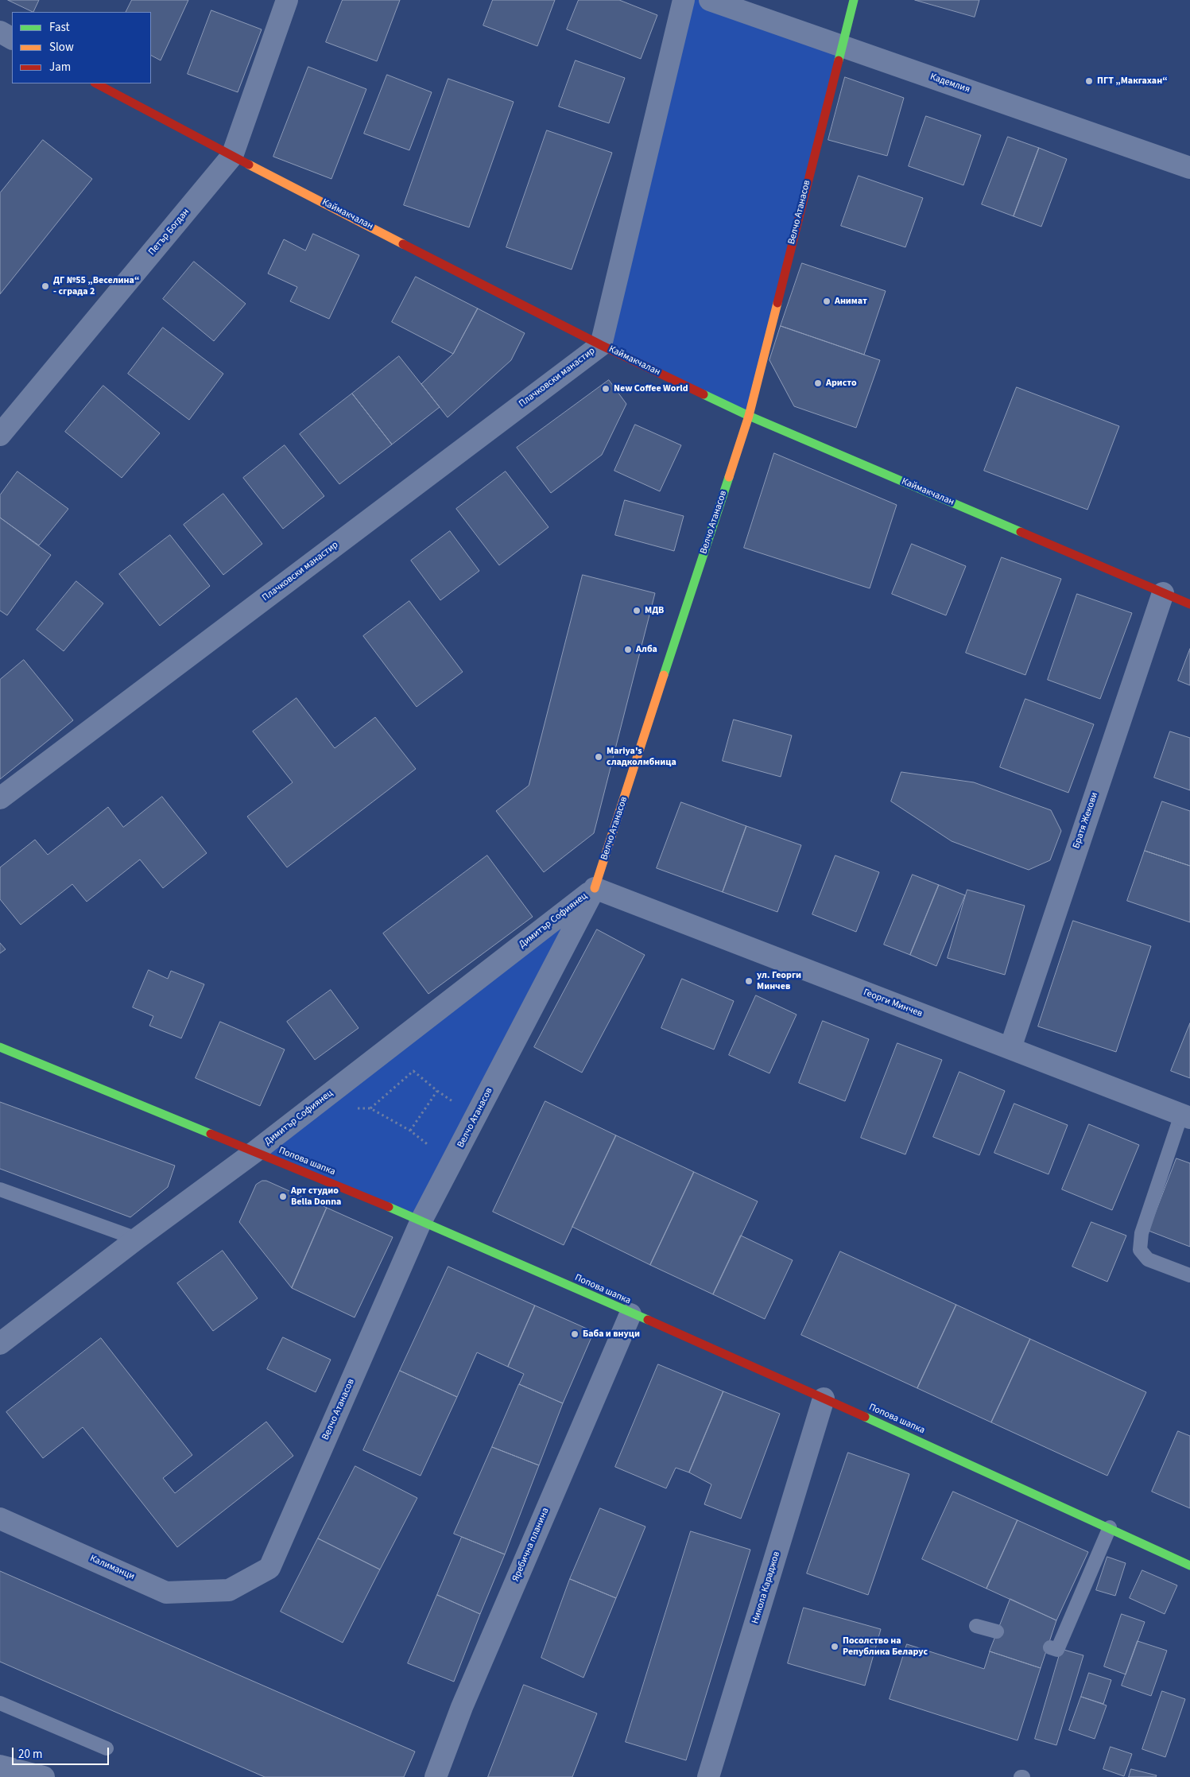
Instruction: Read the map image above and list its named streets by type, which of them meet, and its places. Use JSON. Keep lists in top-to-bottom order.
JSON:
{
  "streets": {
    "street": [
      "Кадемлия",
      "Велчо Атанасов",
      "Каймакчалан",
      "Петър Богдан",
      "Плачковски манастир",
      "Братя Жекови",
      "Димитър Софиянец",
      "Георги Минчев",
      "Попова шапка",
      "Яребична планина",
      "Калиманци",
      "Никола Караджов"
    ]
  },
  "crossings": [
    ["Кадемлия", "Велчо Атанасов"],
    ["Велчо Атанасов", "Каймакчалан"],
    ["Велчо Атанасов", "Димитър Софиянец"],
    ["Велчо Атанасов", "Георги Минчев"],
    ["Велчо Атанасов", "Попова шапка"],
    ["Велчо Атанасов", "Калиманци"],
    ["Каймакчалан", "Петър Богдан"],
    ["Каймакчалан", "Плачковски манастир"],
    ["Каймакчалан", "Братя Жекови"],
    ["Братя Жекови", "Георги Минчев"],
    ["Димитър Софиянец", "Георги Минчев"],
    ["Димитър Софиянец", "Попова шапка"],
    ["Попова шапка", "Яребична планина"],
    ["Попова шапка", "Никола Караджов"]
  ],
  "places": [
    "ПГТ „Макгахан“",
    "ДГ №55 „Веселина“ - сграда 2",
    "Анимат",
    "Аристо",
    "New Coffee World",
    "МДВ",
    "Алба",
    "Mariya's сладколмбница",
    "ул. Георги Минчев",
    "Арт студио Bella Donna",
    "Баба и внуци",
    "Посолство на Република Беларус"
  ],
  "legend": ["Fast", "Slow", "Jam"],
  "scale_bar": "20 m"
}
